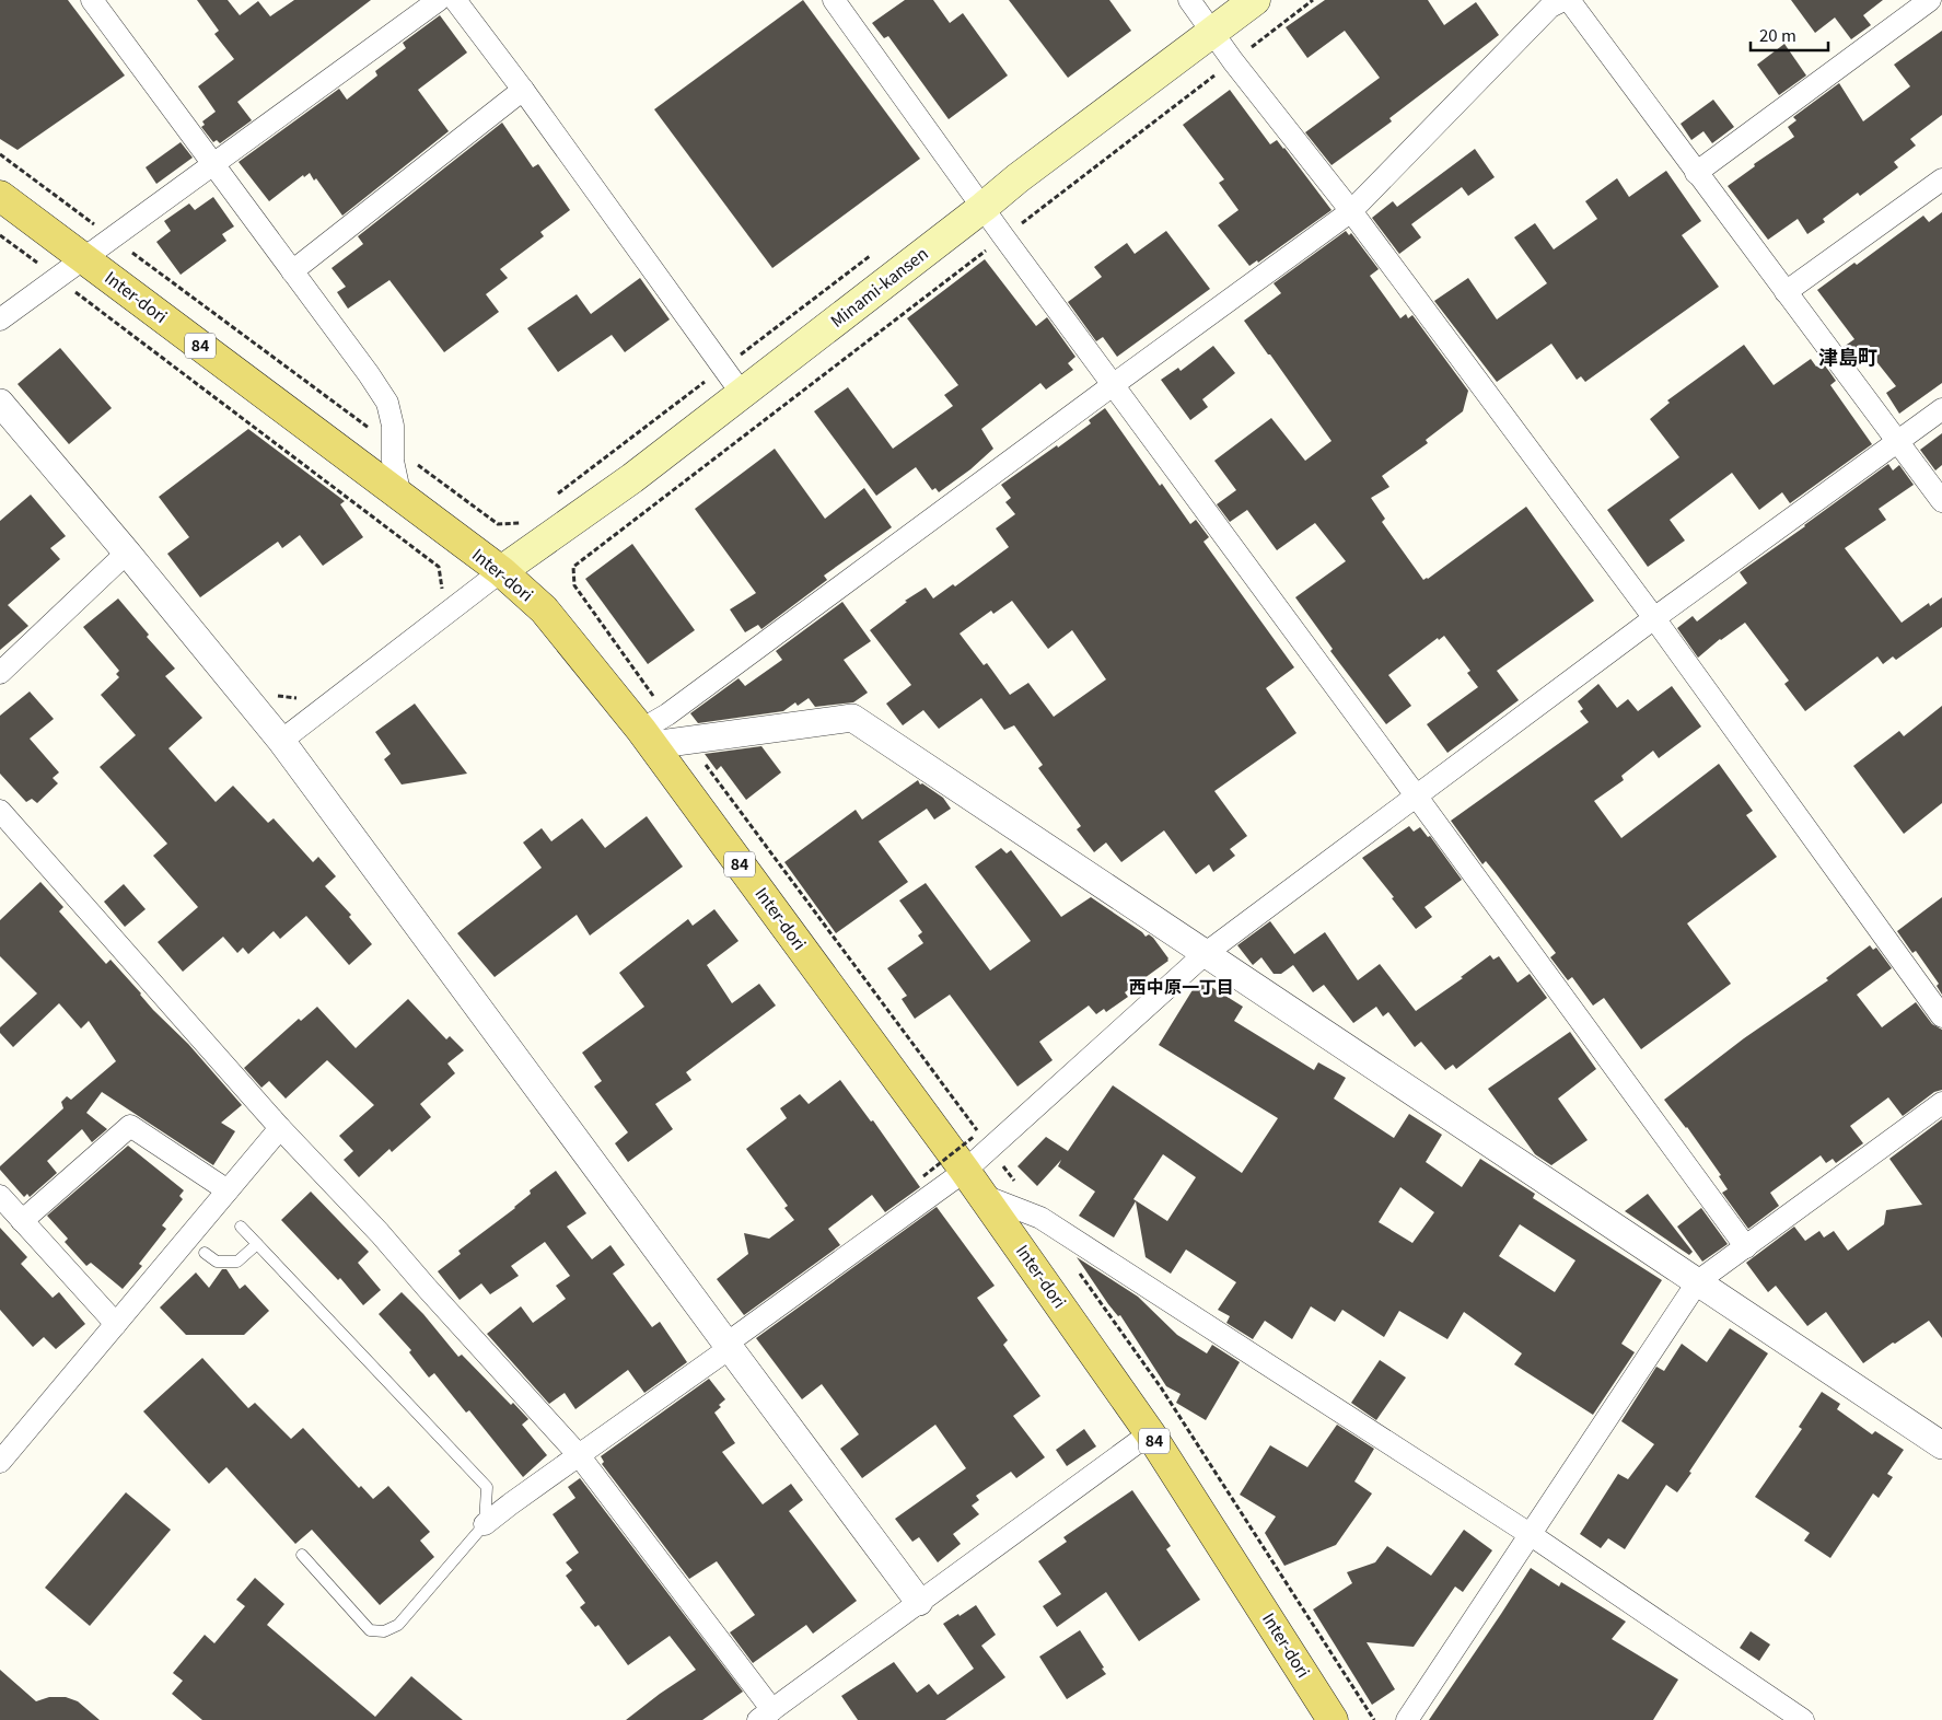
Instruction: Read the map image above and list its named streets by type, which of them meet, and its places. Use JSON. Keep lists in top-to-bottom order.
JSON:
{
  "streets": {
    "main road": ["Minami-kansen", "Inter-dori", "84"]
  },
  "crossings": [
    ["Minami-kansen", "Inter-dori"]
  ],
  "districts": ["津島町", "西中原一丁目"],
  "scale_bar": "20 m"
}
